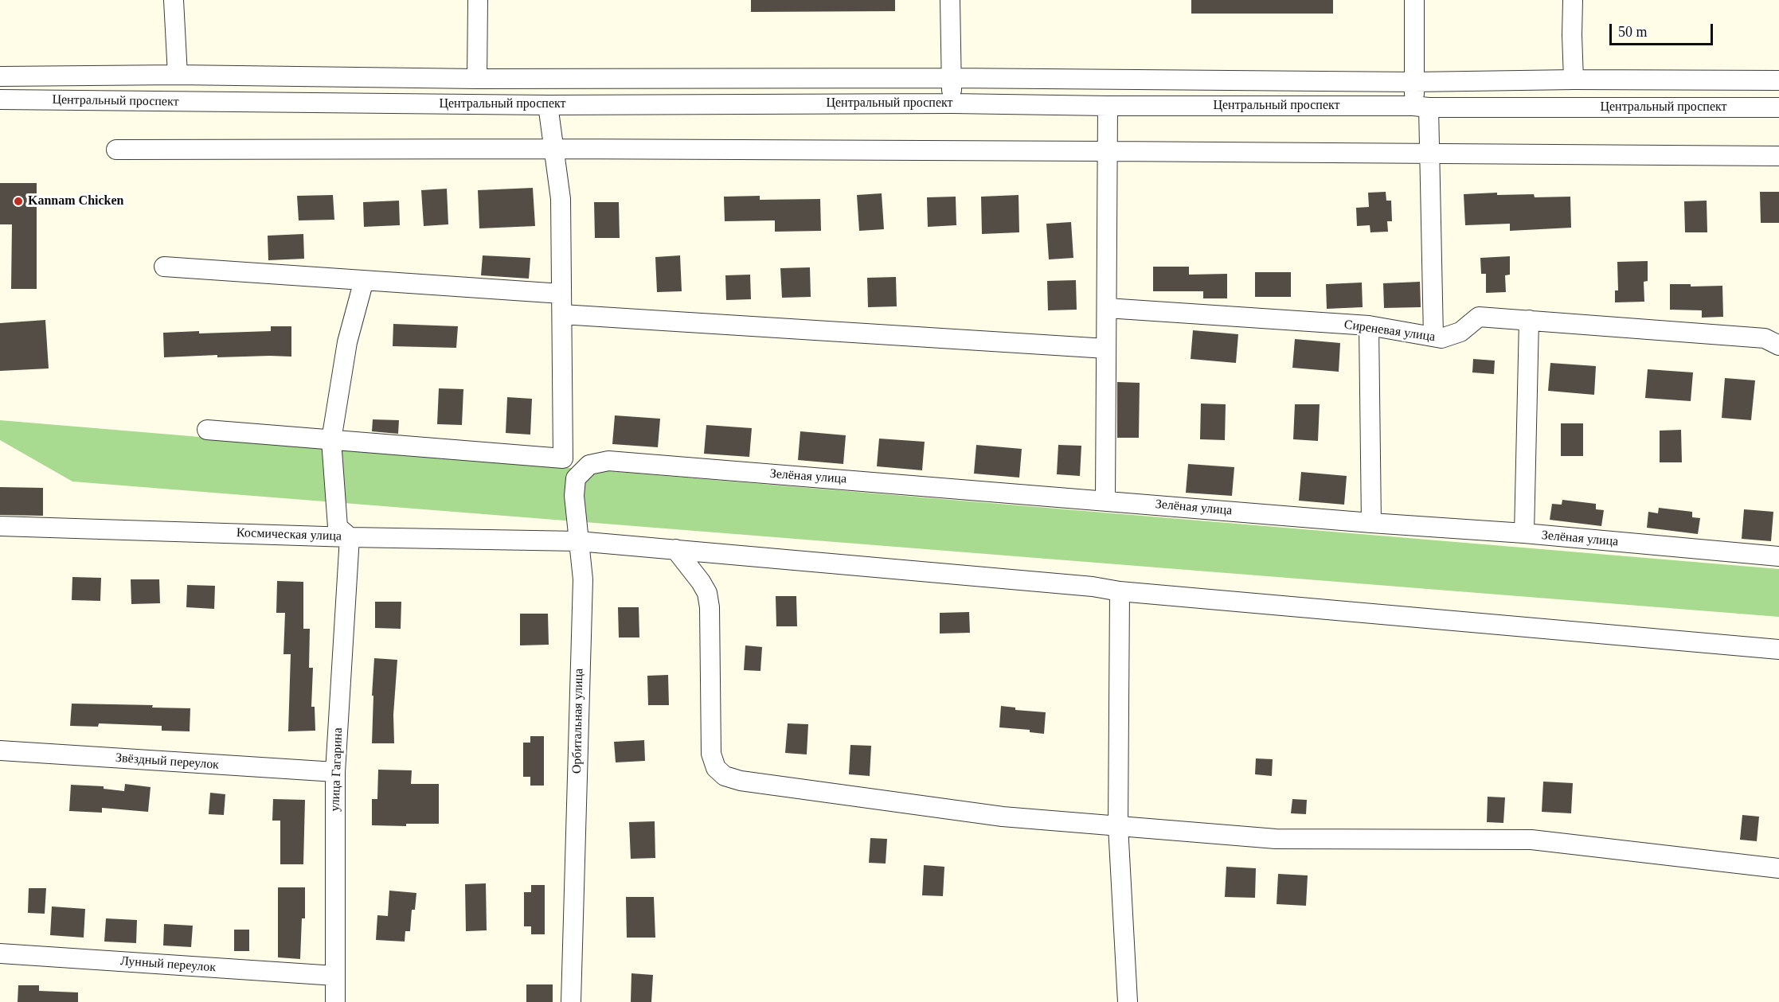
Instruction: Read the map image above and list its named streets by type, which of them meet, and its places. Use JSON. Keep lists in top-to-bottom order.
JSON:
{
  "streets": {
    "street": [
      "Центральный проспект",
      "Сиреневая улица",
      "Зелёная улица",
      "Космическая улица",
      "Орбитальная улица",
      "Звёздный переулок",
      "улица Гагарина",
      "Лунный переулок"
    ]
  },
  "crossings": [
    ["Зелёная улица", "Орбитальная улица"],
    ["Космическая улица", "Орбитальная улица"],
    ["Космическая улица", "улица Гагарина"],
    ["Звёздный переулок", "улица Гагарина"],
    ["улица Гагарина", "Лунный переулок"]
  ],
  "places": ["Kannam Chicken"],
  "scale_bar": "50 m"
}
